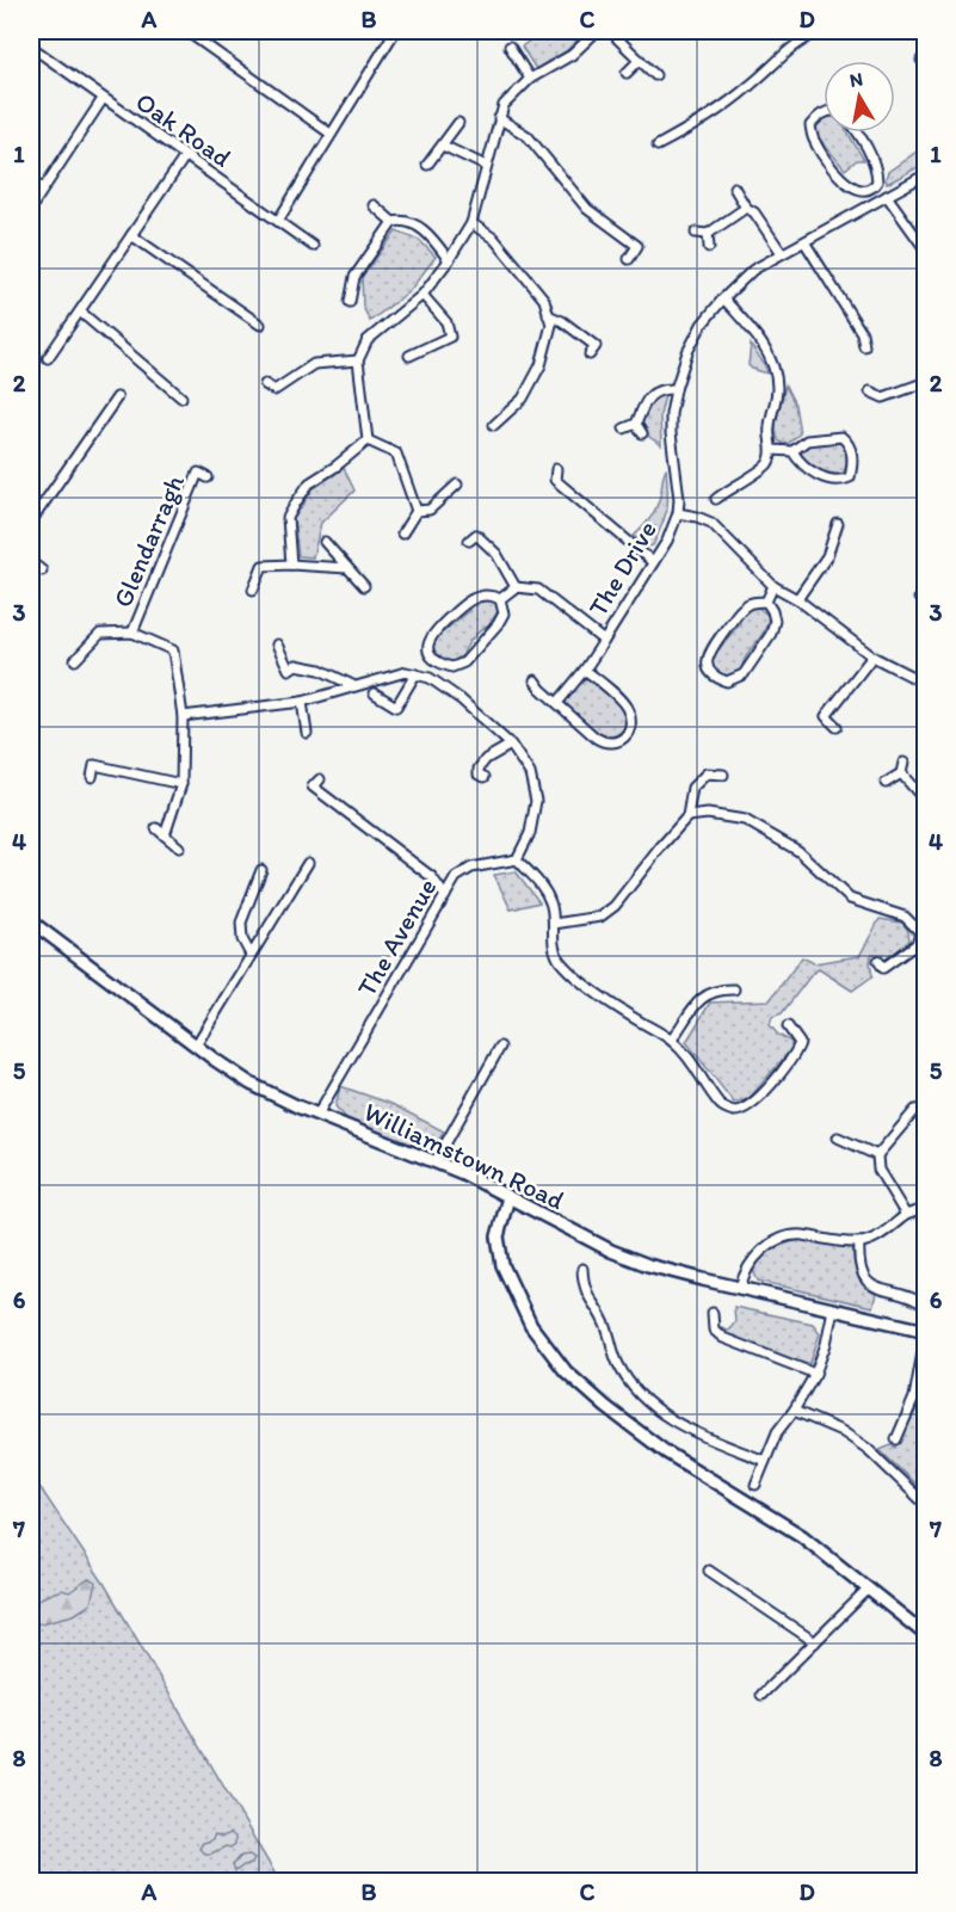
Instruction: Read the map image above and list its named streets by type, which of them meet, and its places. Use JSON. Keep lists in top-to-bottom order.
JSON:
{
  "streets": {
    "street": [
      "Oak Road",
      "Glendarragh",
      "The Drive",
      "The Avenue",
      "Williamstown Road"
    ]
  },
  "crossings": [
    ["The Avenue", "Williamstown Road"]
  ],
  "north": "top",
  "grid": {
    "columns": [
      "A",
      "B",
      "C",
      "D"
    ],
    "rows": [
      "1",
      "2",
      "3",
      "4",
      "5",
      "6",
      "7",
      "8"
    ]
  }
}
